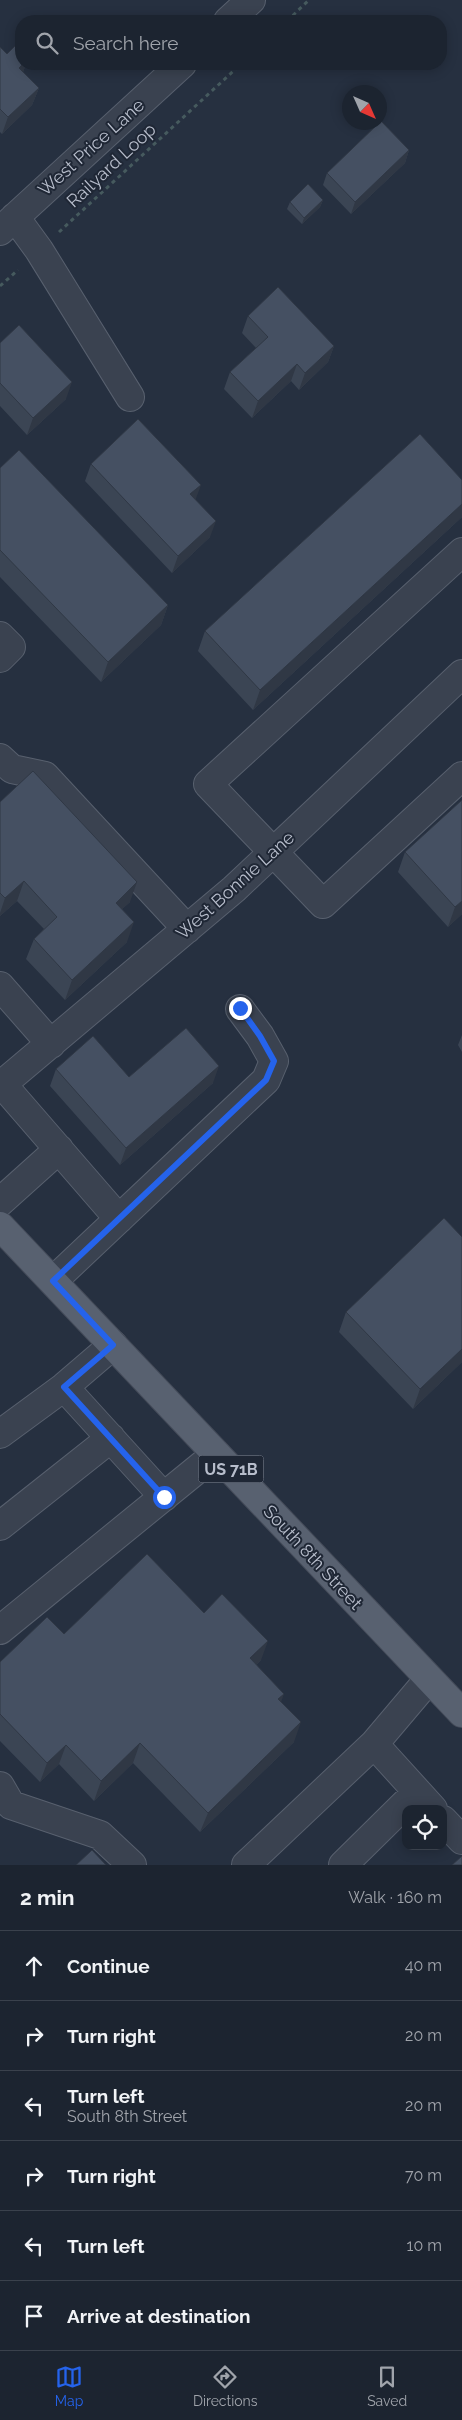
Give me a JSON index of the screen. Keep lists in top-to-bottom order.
{
  "streets": {
    "main road": ["US 71B", "South 8th Street"],
    "street": ["West Price Lane", "West Bonnie Lane"],
    "path": ["Railyard Loop"]
  },
  "north": "bottom right",
  "page": {
    "search": "Search here",
    "heading": ["2 min", "Walk · 160 m"],
    "list": [
      ["Continue", "40 m"],
      ["Turn right", "20 m"],
      ["Turn left", "South 8th Street", "20 m"],
      ["Turn right", "70 m"],
      ["Turn left", "10 m"],
      "Arrive at destination"
    ],
    "nav": ["Map", "Directions", "Saved"]
  }
}
